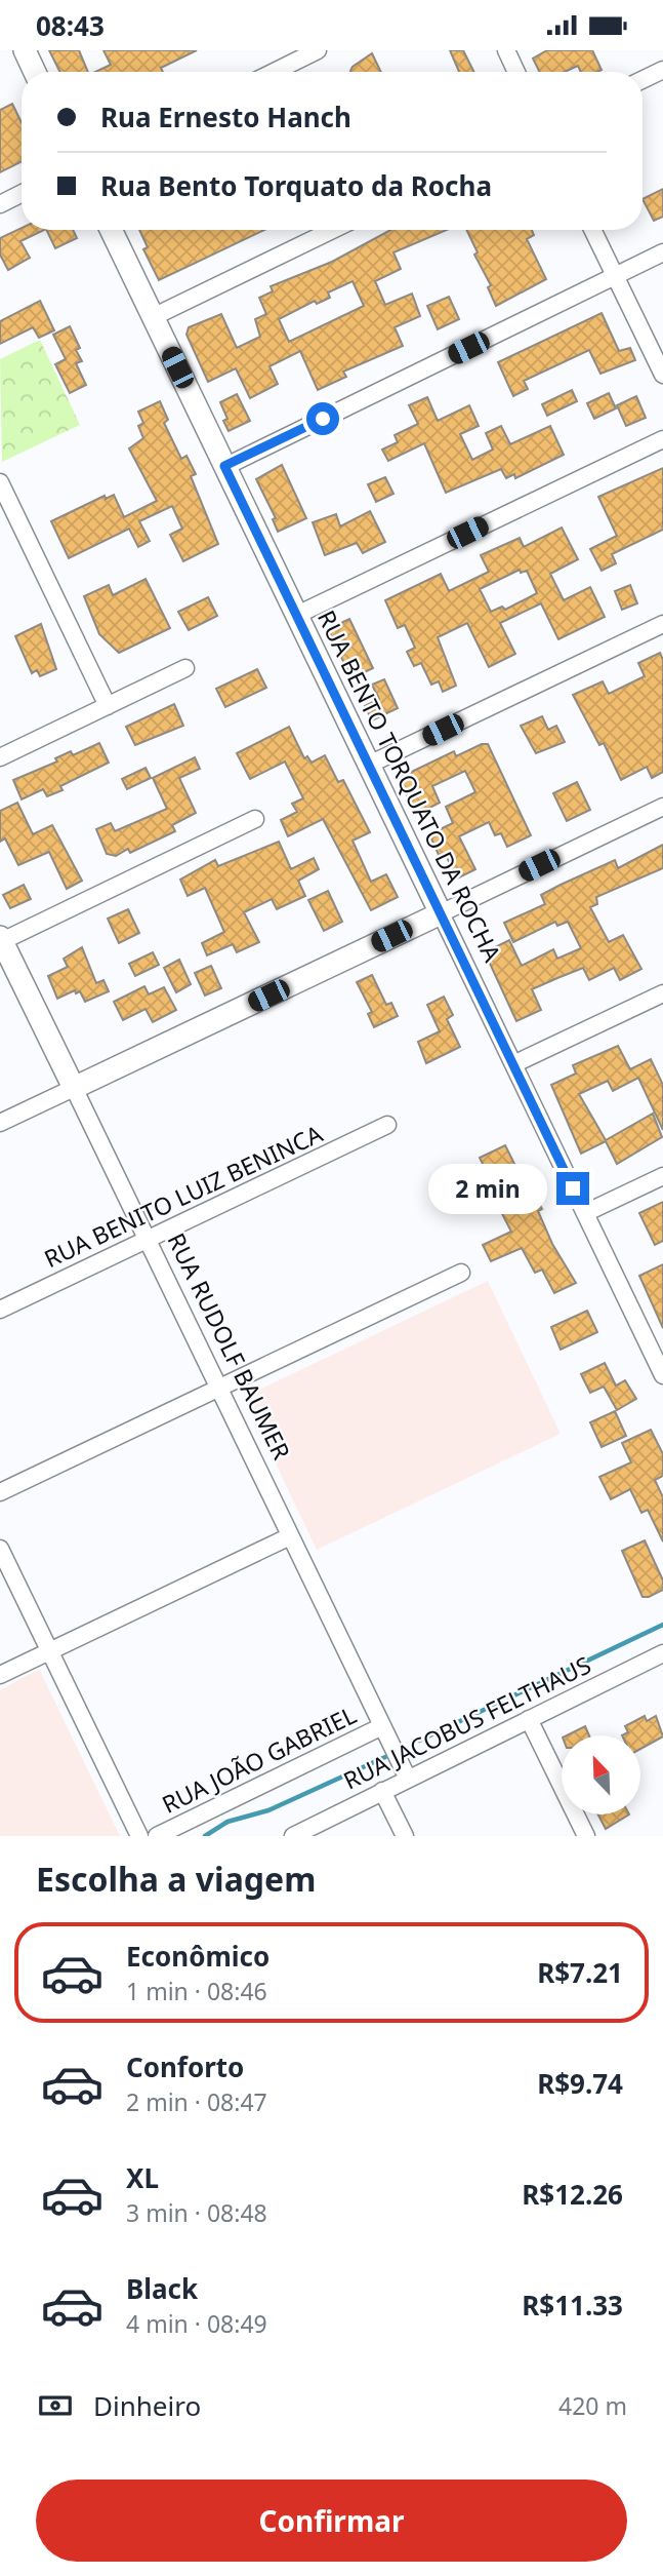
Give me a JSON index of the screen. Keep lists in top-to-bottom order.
{
  "streets": {
    "street": [
      "RUA BENTO TORQUATO DA ROCHA",
      "RUA BENITO LUIZ BENINCA",
      "RUA RUDOLF BAUMER",
      "RUA JACOBUS FELTHAUS",
      "RUA JOÃO GABRIEL"
    ]
  },
  "crossings": [
    ["RUA BENITO LUIZ BENINCA", "RUA RUDOLF BAUMER"],
    ["RUA RUDOLF BAUMER", "RUA JACOBUS FELTHAUS"],
    ["RUA RUDOLF BAUMER", "RUA JOÃO GABRIEL"]
  ],
  "north": "top left",
  "page": {
    "status": "08:43",
    "banner": ["Rua Ernesto Hanch", "Rua Bento Torquato da Rocha"],
    "bubble": "2 min",
    "heading": "Escolha a viagem",
    "list": [
      {
        "name": "Econômico",
        "note": "1 min · 08:46",
        "value": "R$7.21"
      },
      {
        "name": "Conforto",
        "note": "2 min · 08:47",
        "value": "R$9.74"
      },
      {
        "name": "XL",
        "note": "3 min · 08:48",
        "value": "R$12.26"
      },
      {
        "name": "Black",
        "note": "4 min · 08:49",
        "value": "R$11.33"
      }
    ],
    "pay": ["Dinheiro", "420 m"],
    "buttons": "Confirmar"
  }
}
